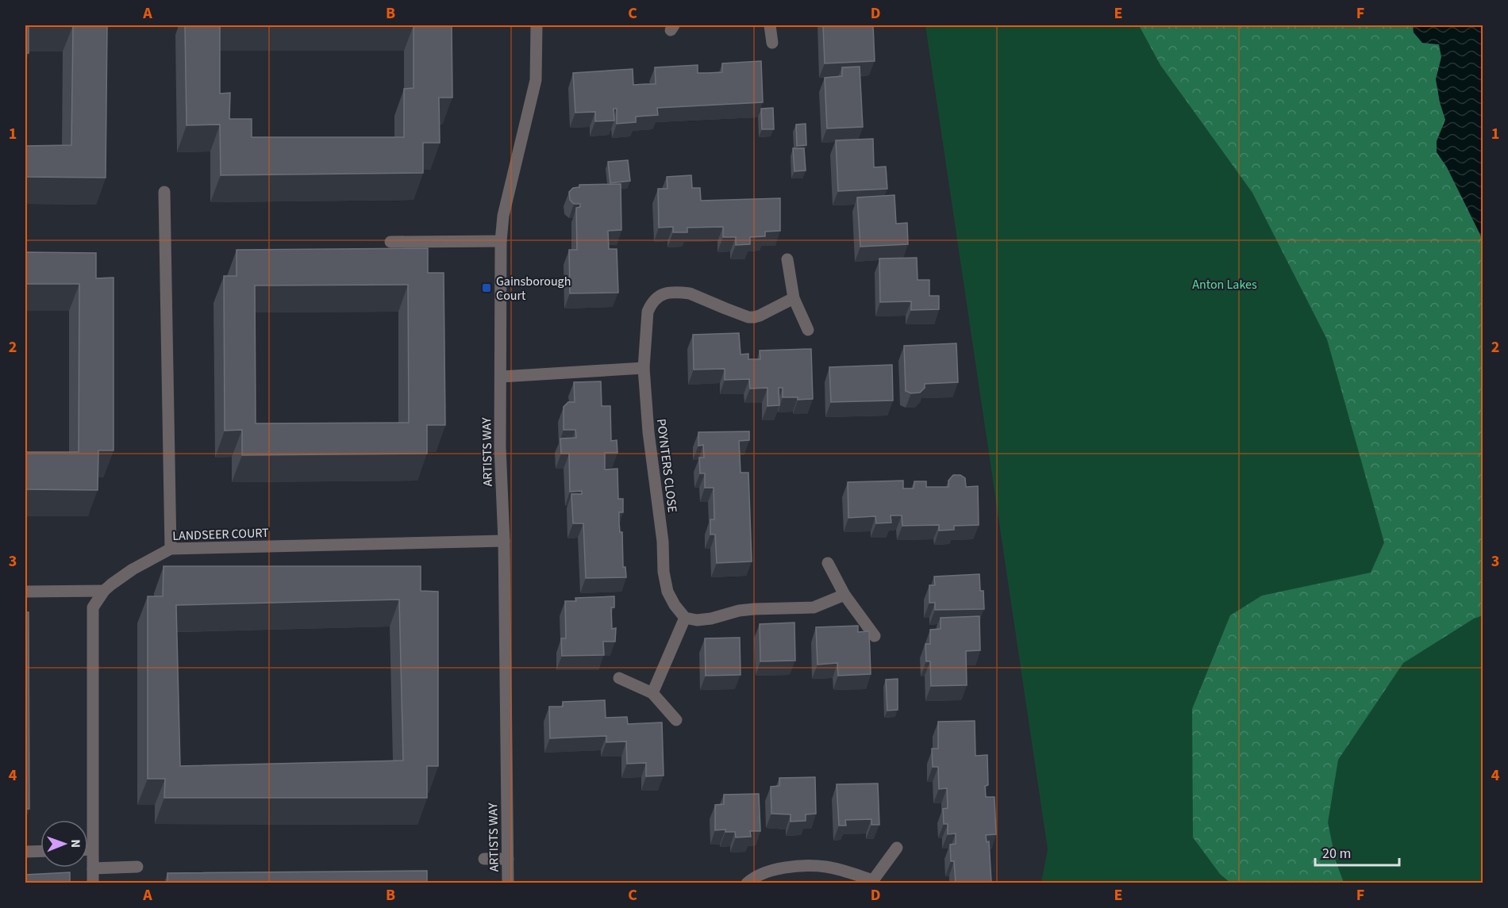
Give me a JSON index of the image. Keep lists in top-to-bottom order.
{
  "streets": {
    "street": ["ARTISTS WAY", "POYNTERS CLOSE", "LANDSEER COURT"]
  },
  "crossings": [
    ["ARTISTS WAY", "LANDSEER COURT"]
  ],
  "parks": ["Anton Lakes"],
  "places": {
    "transit": ["Gainsborough Court"]
  },
  "scale_bar": "20 m",
  "north": "right",
  "grid": {
    "columns": [
      "A",
      "B",
      "C",
      "D",
      "E",
      "F"
    ],
    "rows": [
      "1",
      "2",
      "3",
      "4"
    ]
  }
}
